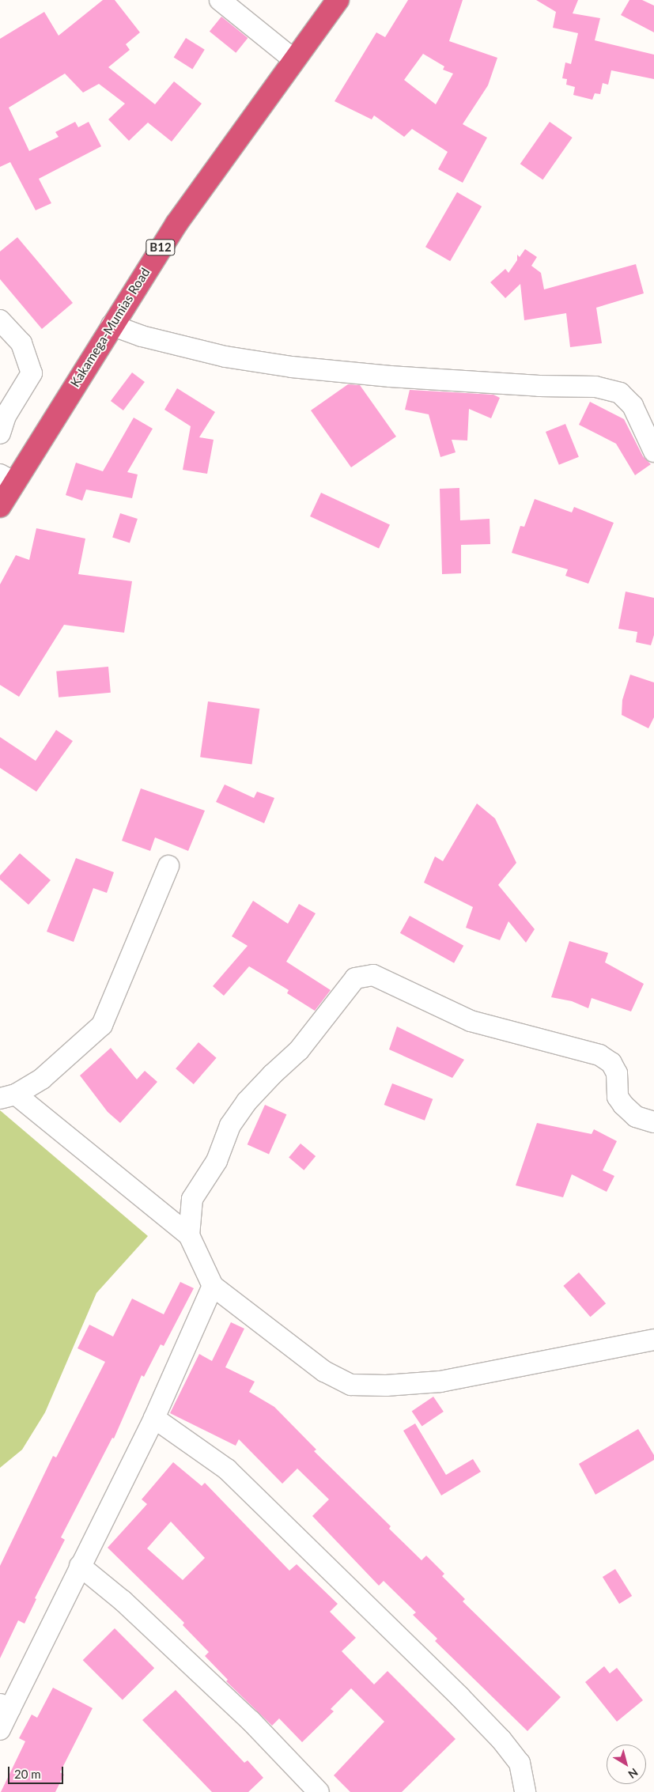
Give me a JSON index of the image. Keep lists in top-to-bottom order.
{
  "streets": {
    "highway": ["B12", "Kakamega-Mumias Road"]
  },
  "scale_bar": "20 m",
  "north": "bottom right"
}
